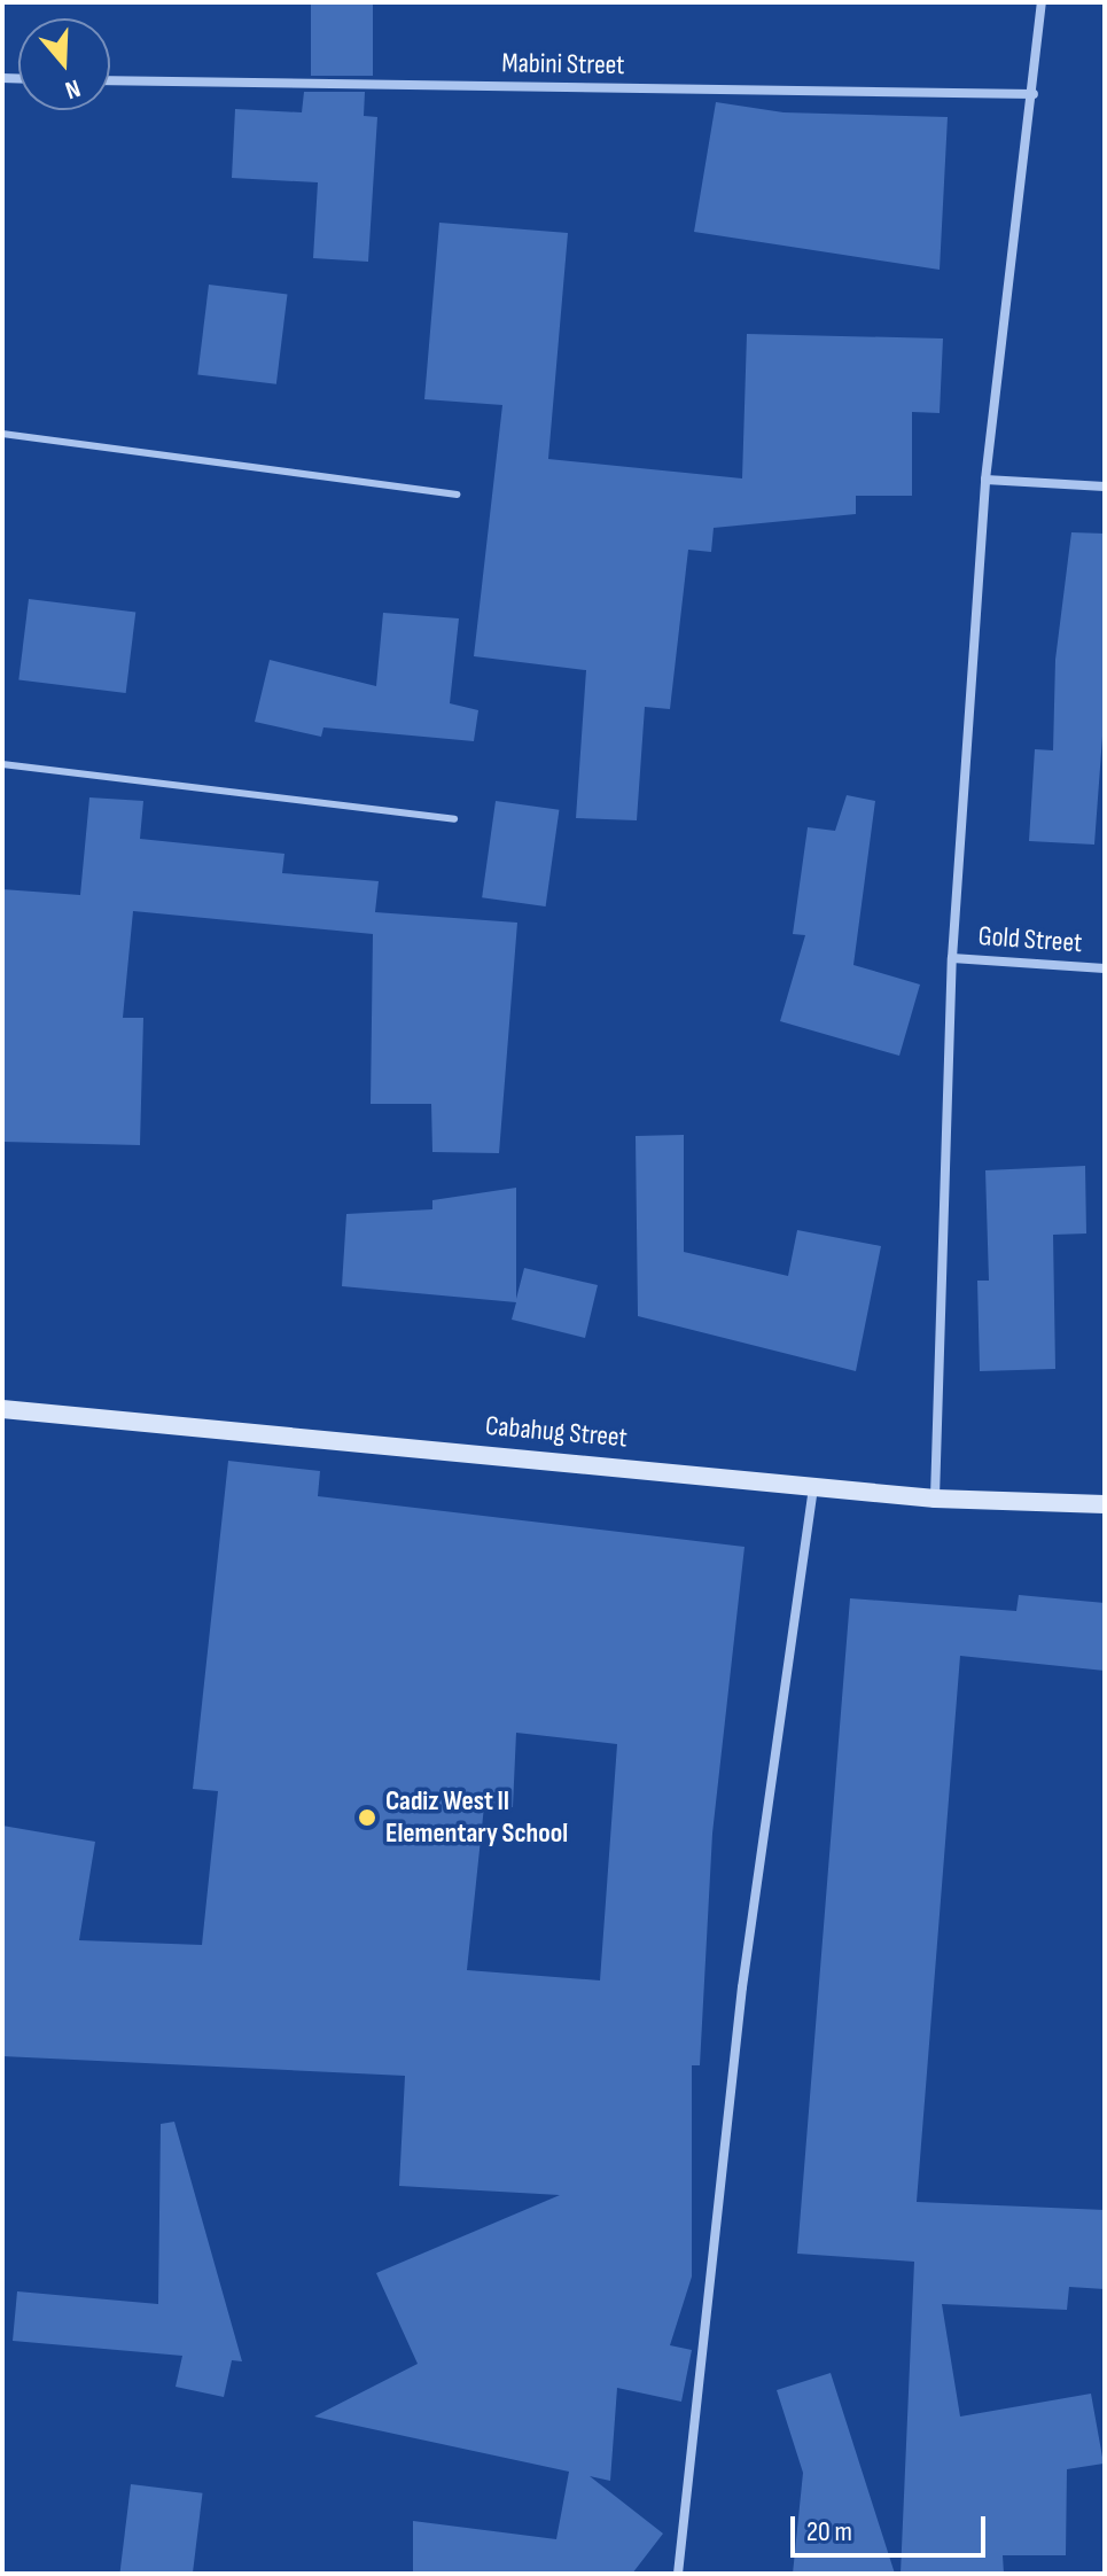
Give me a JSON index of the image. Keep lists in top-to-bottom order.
{
  "streets": {
    "street": ["Mabini Street", "Gold Street", "Cabahug Street"]
  },
  "places": ["Cadiz West II Elementary School"],
  "scale_bar": "20 m",
  "north": "bottom"
}
